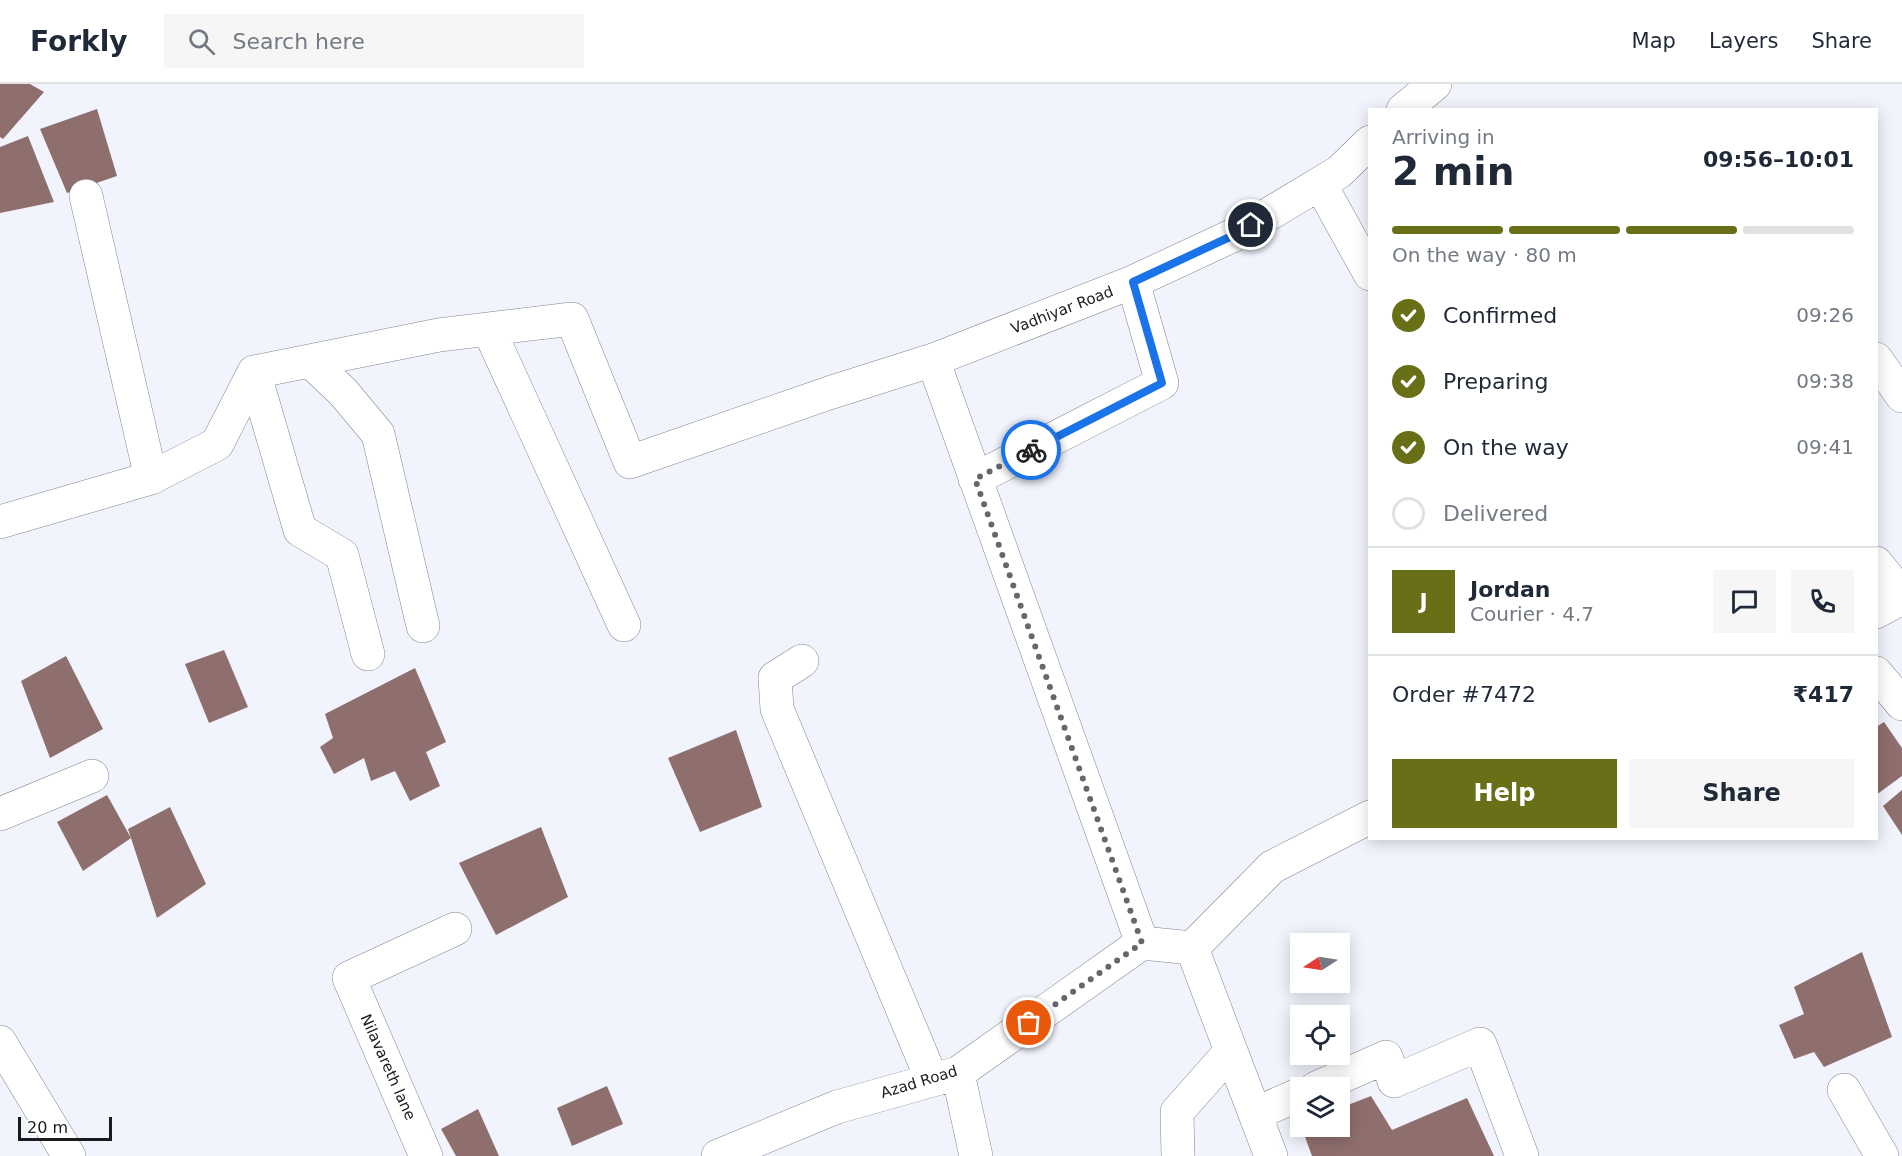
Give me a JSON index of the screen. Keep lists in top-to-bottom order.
{
  "streets": {
    "street": ["Vadhiyar Road", "Nilavareth lane", "Azad Road"]
  },
  "scale_bar": "20 m",
  "north": "left",
  "page": {
    "header": "Forkly",
    "search": "Search here",
    "nav": ["Map", "Layers", "Share"],
    "heading": ["2 min", "Arriving in", "09:56–10:01"],
    "panel": [
      "Jordan",
      "Courier · 4.7",
      "Order #7472",
      "₹417"
    ],
    "bar": "On the way · 80 m",
    "list": [
      ["Confirmed", "09:26"],
      ["Preparing", "09:38"],
      ["On the way", "09:41"],
      "Delivered"
    ],
    "round": "J",
    "buttons": ["Help", "Share"],
    "scale": "20 m"
  }
}
